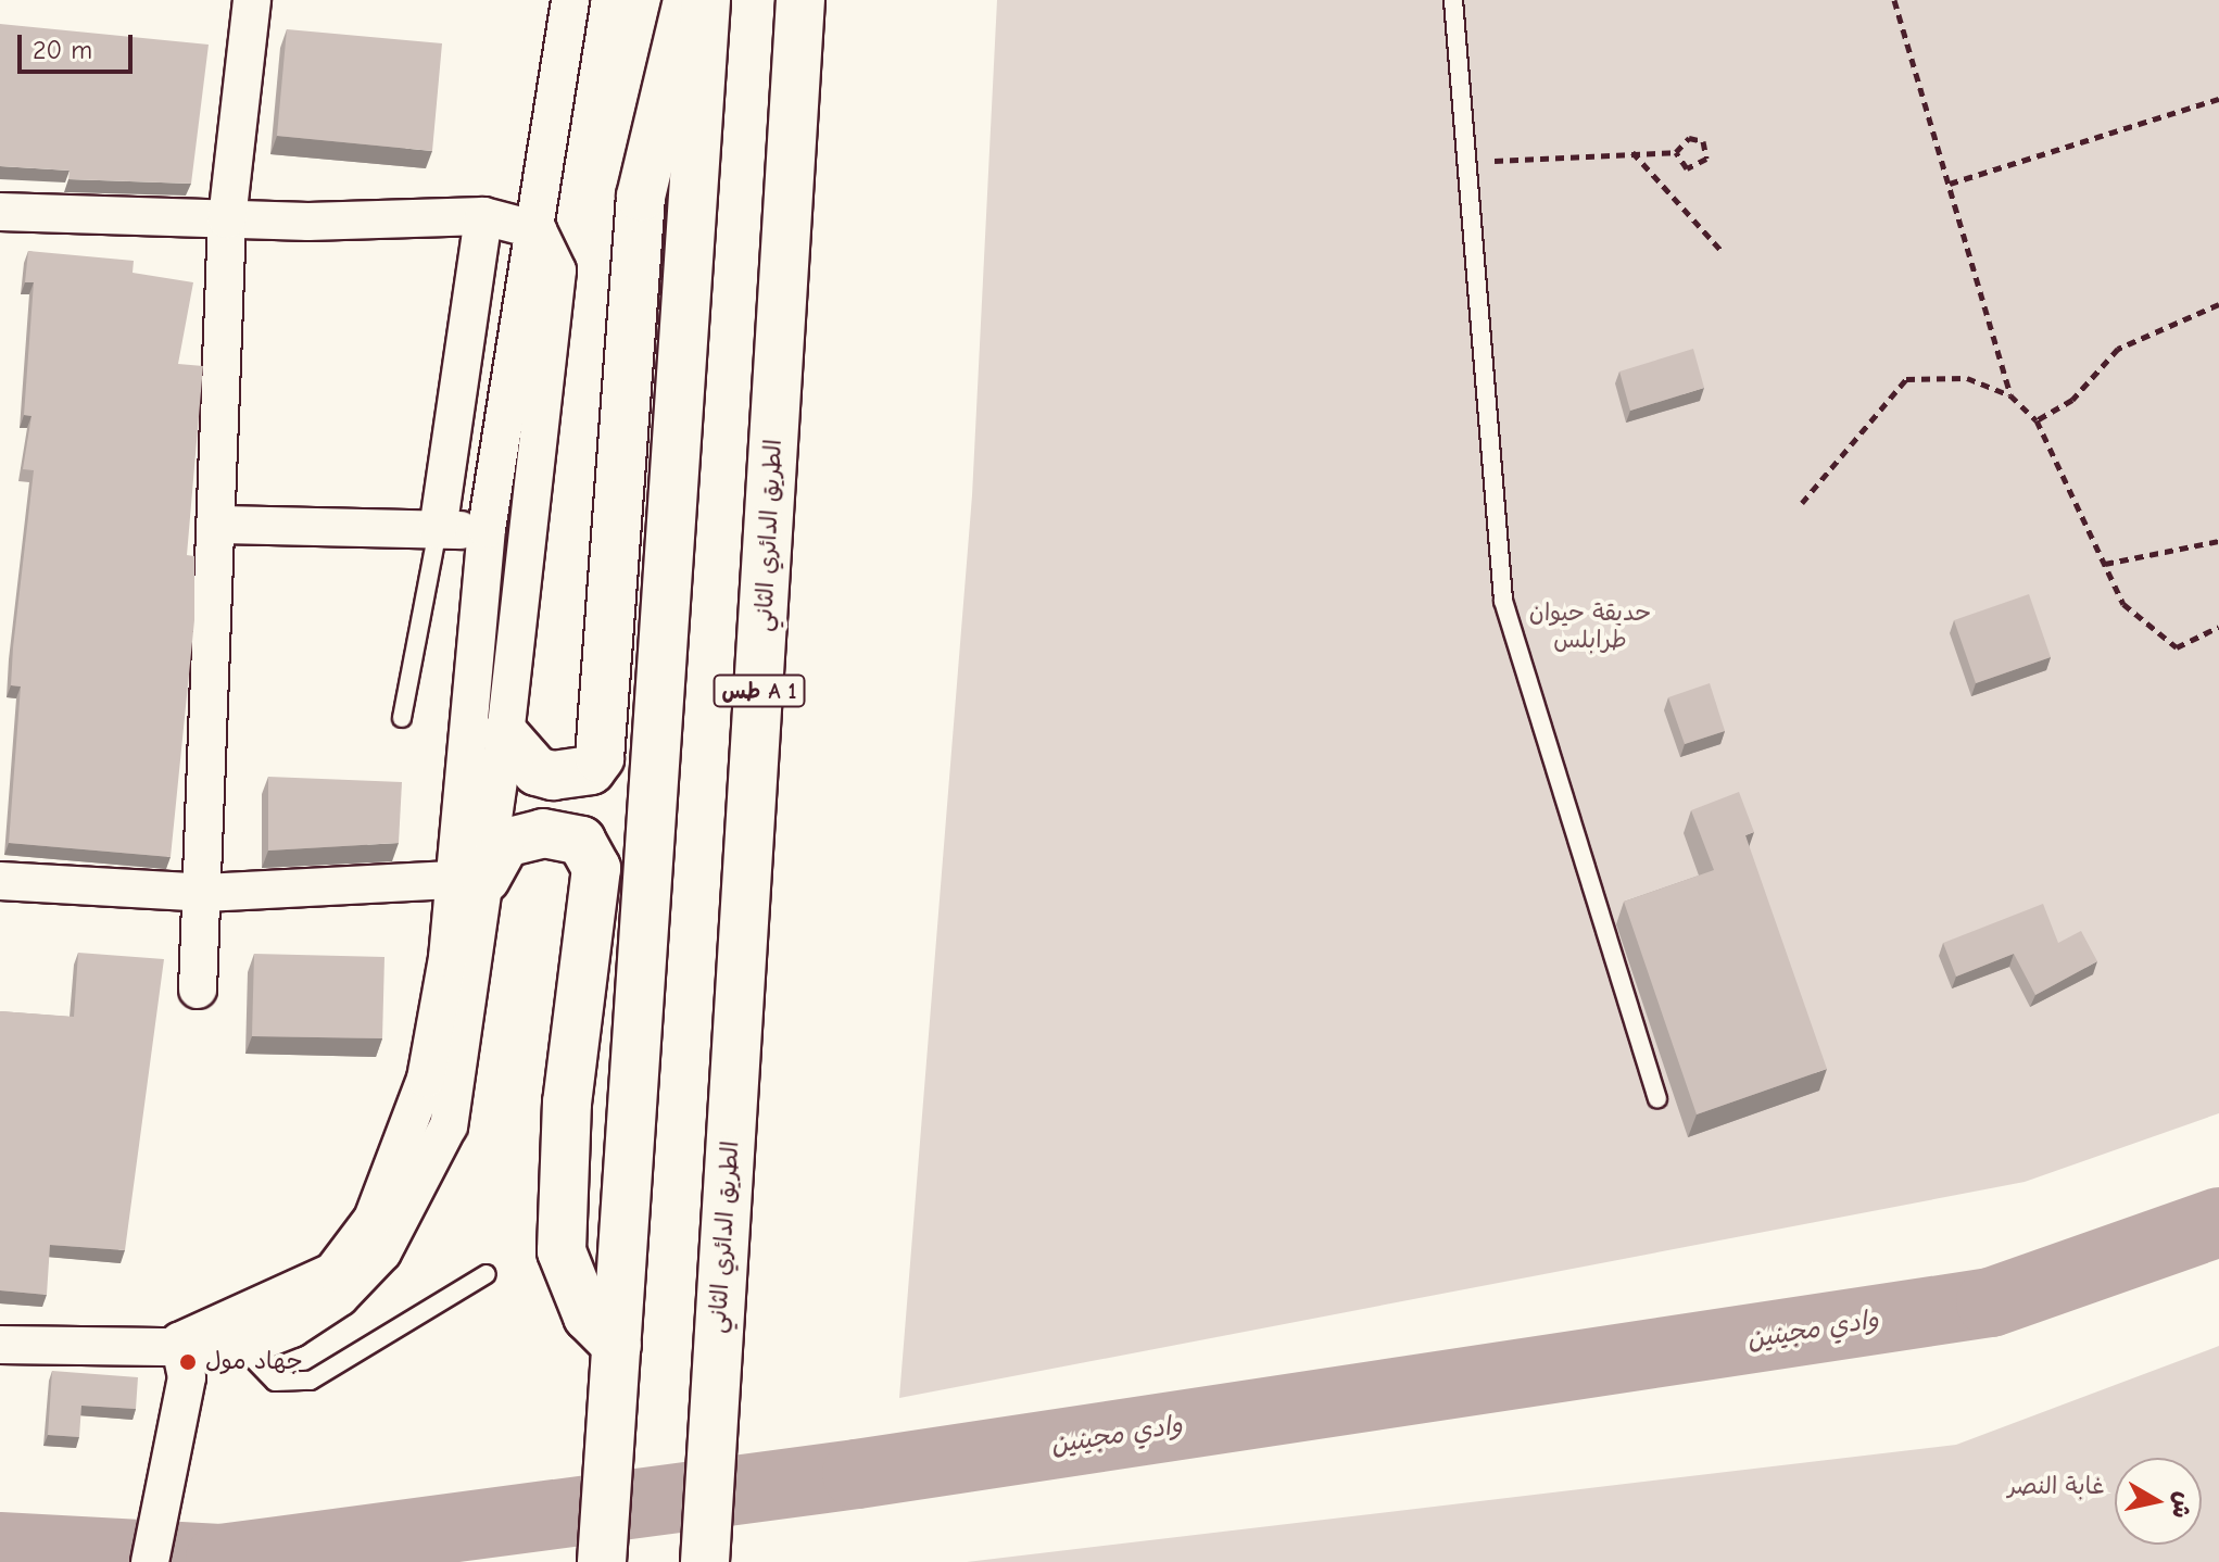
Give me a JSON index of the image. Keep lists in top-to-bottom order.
{
  "streets": {
    "highway": ["الطريق الدائري الثاني", "طس A 1"]
  },
  "water": ["وادي مجينين"],
  "parks": ["حديقة حيوان طرابلس", "غابة النصر"],
  "places": ["جهاد مول"],
  "scale_bar": "20 m",
  "north": "right"
}
